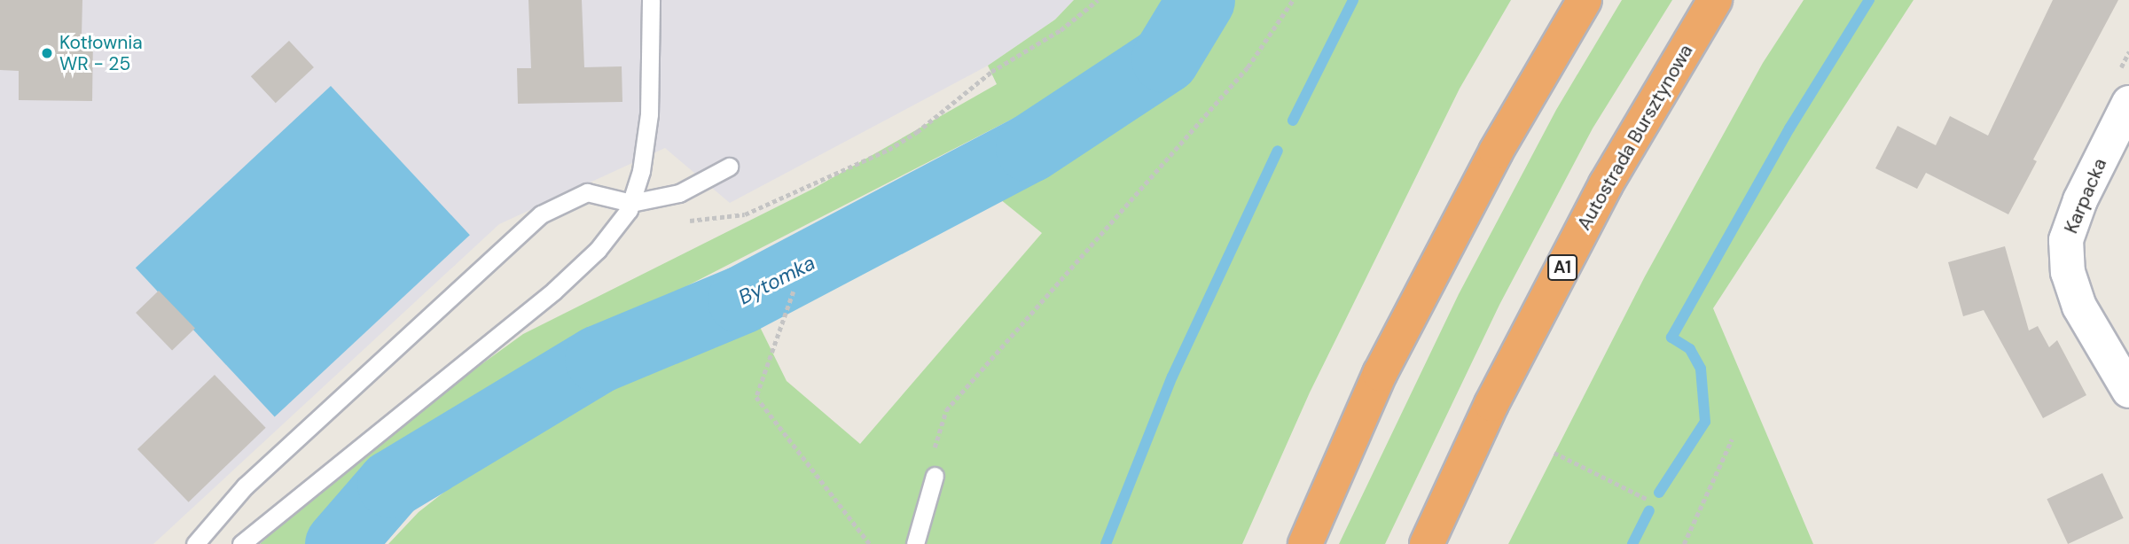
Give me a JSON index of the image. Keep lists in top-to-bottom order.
{
  "streets": {
    "highway": ["Autostrada Bursztynowa", "A1"],
    "street": ["Karpacka"]
  },
  "water": ["Bytomka"],
  "places": ["Kotłownia WR - 25"]
}
